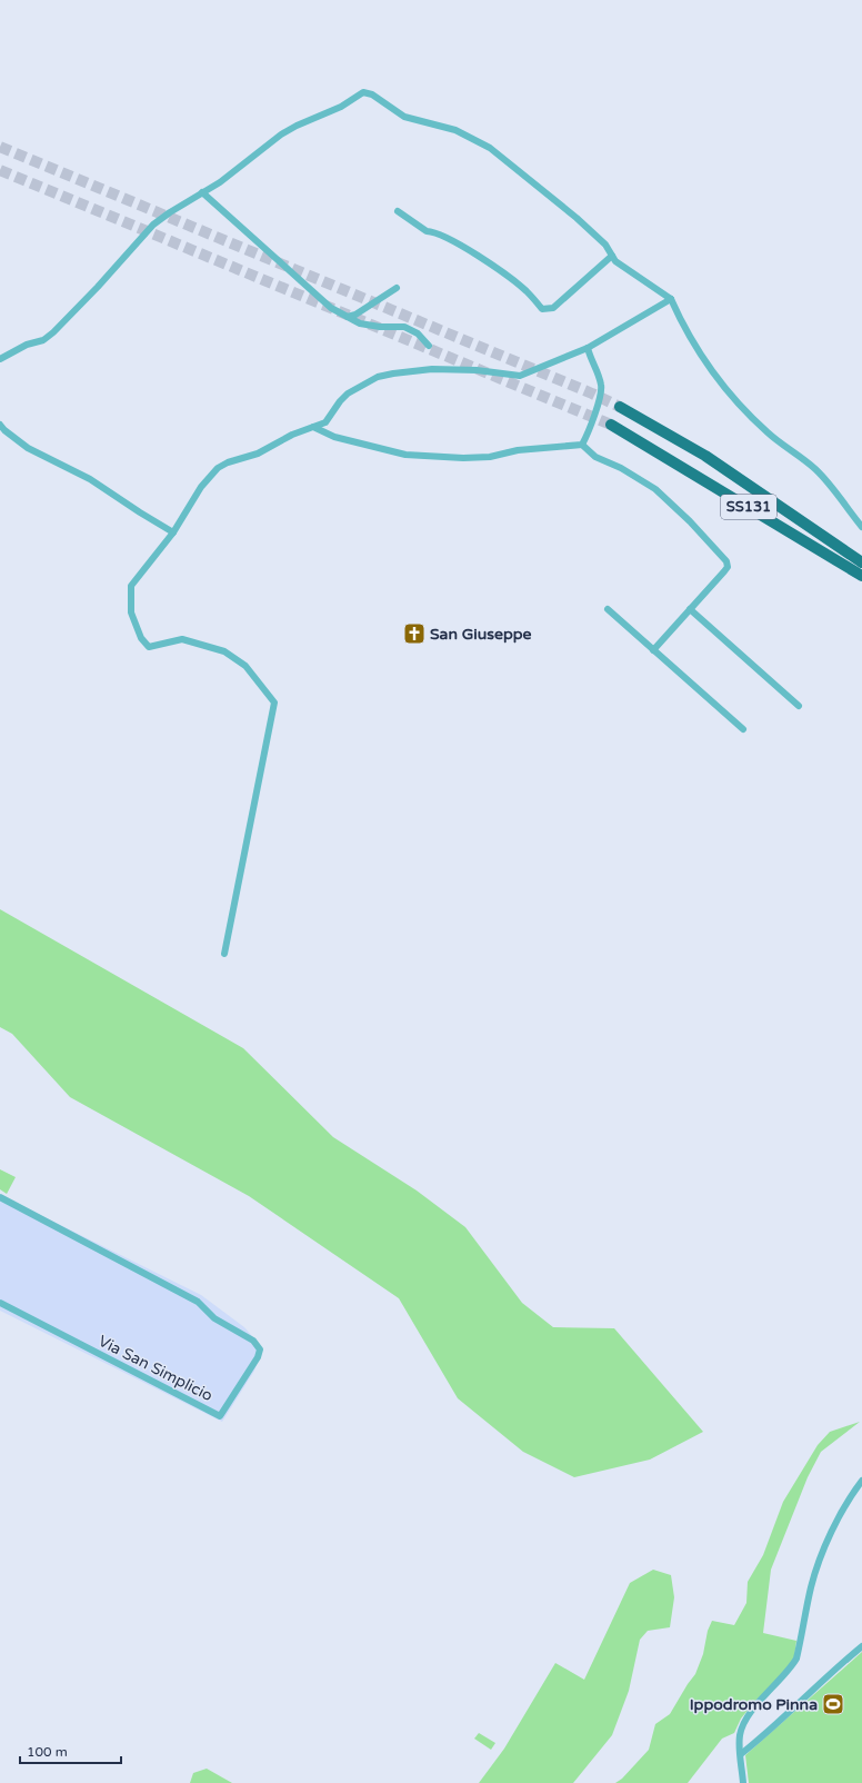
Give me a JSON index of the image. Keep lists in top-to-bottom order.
{
  "streets": {
    "highway": ["SS131"],
    "street": ["Via San Simplicio"]
  },
  "places": {
    "church": ["San Giuseppe"],
    "sports": ["Ippodromo Pinna"]
  },
  "scale_bar": "100 m"
}
